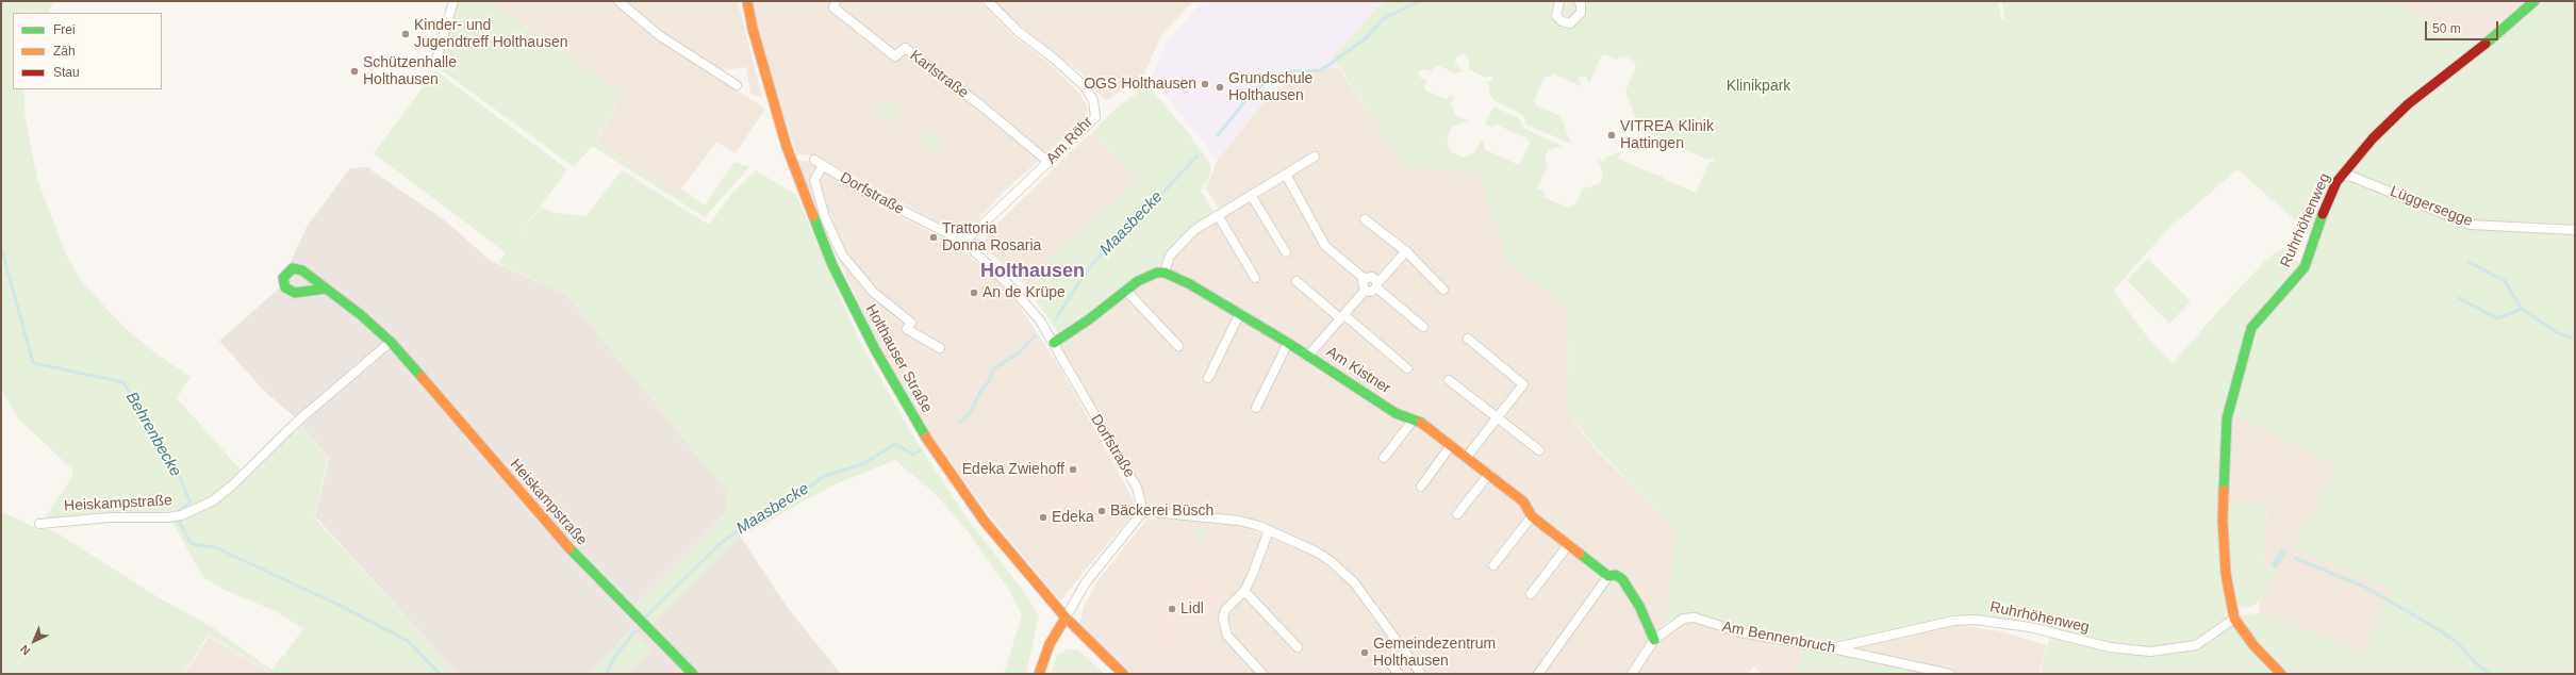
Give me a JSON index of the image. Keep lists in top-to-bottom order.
{
  "streets": {
    "street": [
      "Karlstraße",
      "Am Röhr",
      "Dorfstraße",
      "Lüggersegge",
      "Ruhrhöhenweg",
      "Holthauser Straße",
      "Am Kistner",
      "Heiskampstraße",
      "Am Bennenbruch"
    ]
  },
  "crossings": [
    ["Karlstraße", "Am Röhr"],
    ["Am Röhr", "Dorfstraße"],
    ["Lüggersegge", "Ruhrhöhenweg"],
    ["Ruhrhöhenweg", "Am Bennenbruch"],
    ["Am Kistner", "Am Bennenbruch"]
  ],
  "districts": ["Holthausen"],
  "water": ["Maasbecke", "Behrenbecke"],
  "parks": ["Klinikpark"],
  "places": [
    "Kinder- und Jugendtreff Holthausen",
    "Schützenhalle Holthausen",
    "OGS Holthausen",
    "Grundschule Holthausen",
    "VITREA Klinik Hattingen",
    "Trattoria Donna Rosaria",
    "An de Krüpe",
    "Edeka Zwiehoff",
    "Bäckerei Büsch",
    "Edeka",
    "Lidl",
    "Gemeindezentrum Holthausen"
  ],
  "legend": ["Frei", "Zäh", "Stau"],
  "scale_bar": "50 m",
  "north": "bottom left"
}
